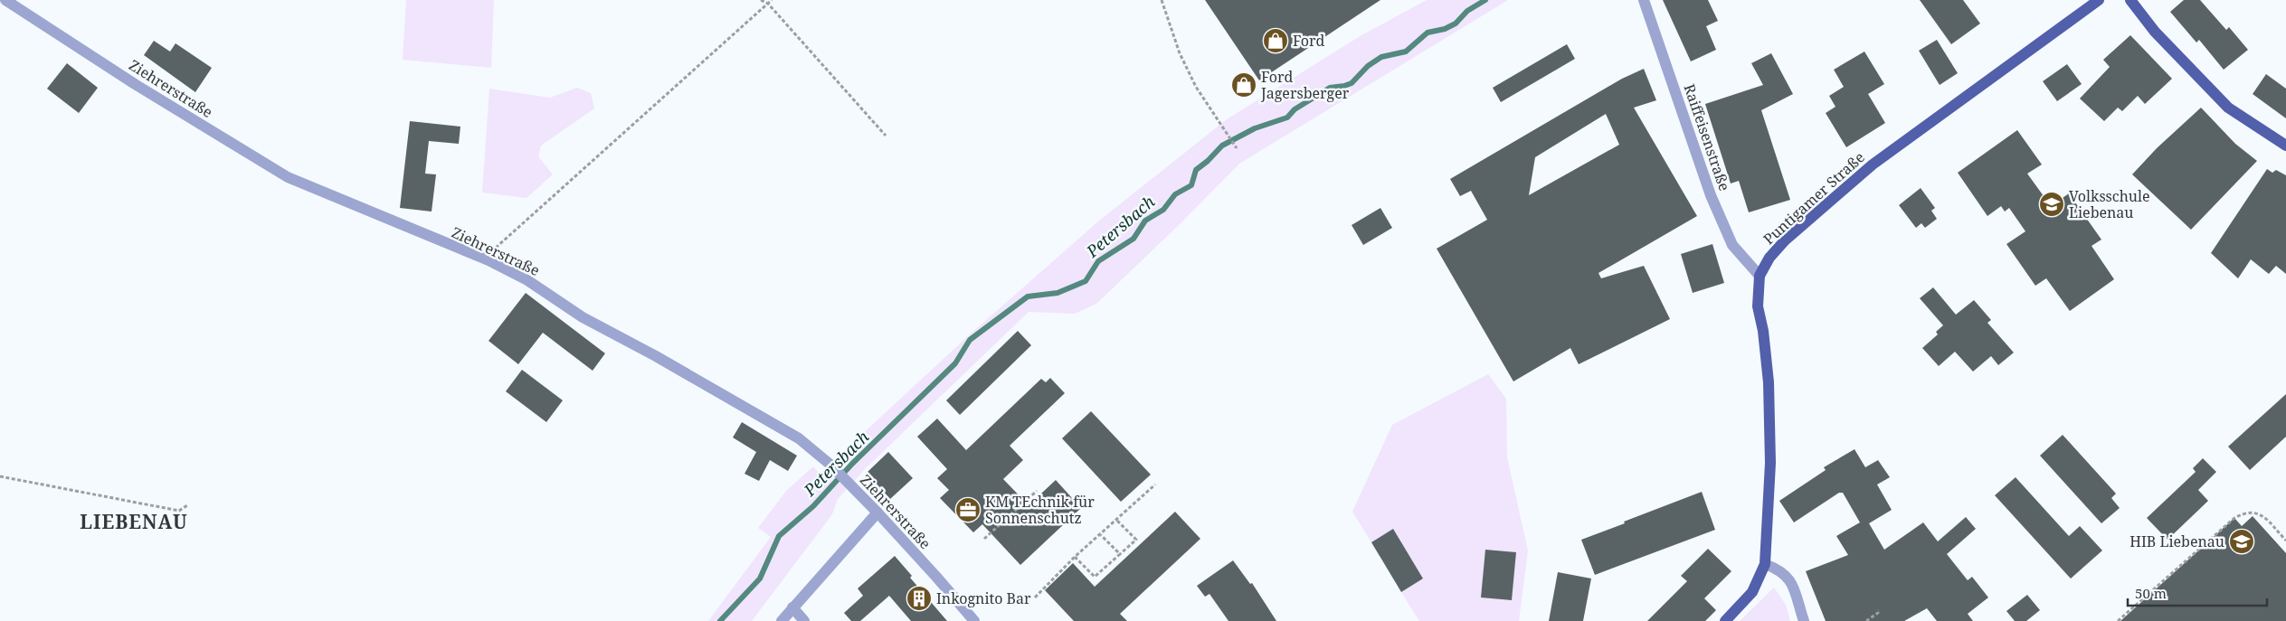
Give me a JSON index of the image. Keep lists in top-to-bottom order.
{
  "streets": {
    "main road": ["Puntigamer Straße"],
    "street": ["Ziehrerstraße", "Raiffeisenstraße"]
  },
  "crossings": [
    ["Raiffeisenstraße", "Puntigamer Straße"]
  ],
  "districts": ["LIEBENAU"],
  "water": ["Petersbach"],
  "places": {
    "shop": ["Ford", "Ford Jagersberger"],
    "school or university": ["Volksschule Liebenau", "HIB Liebenau"],
    "office": ["KM TEchnik für Sonnenschutz"],
    "building": ["Inkognito Bar"]
  },
  "scale_bar": "50 m"
}
